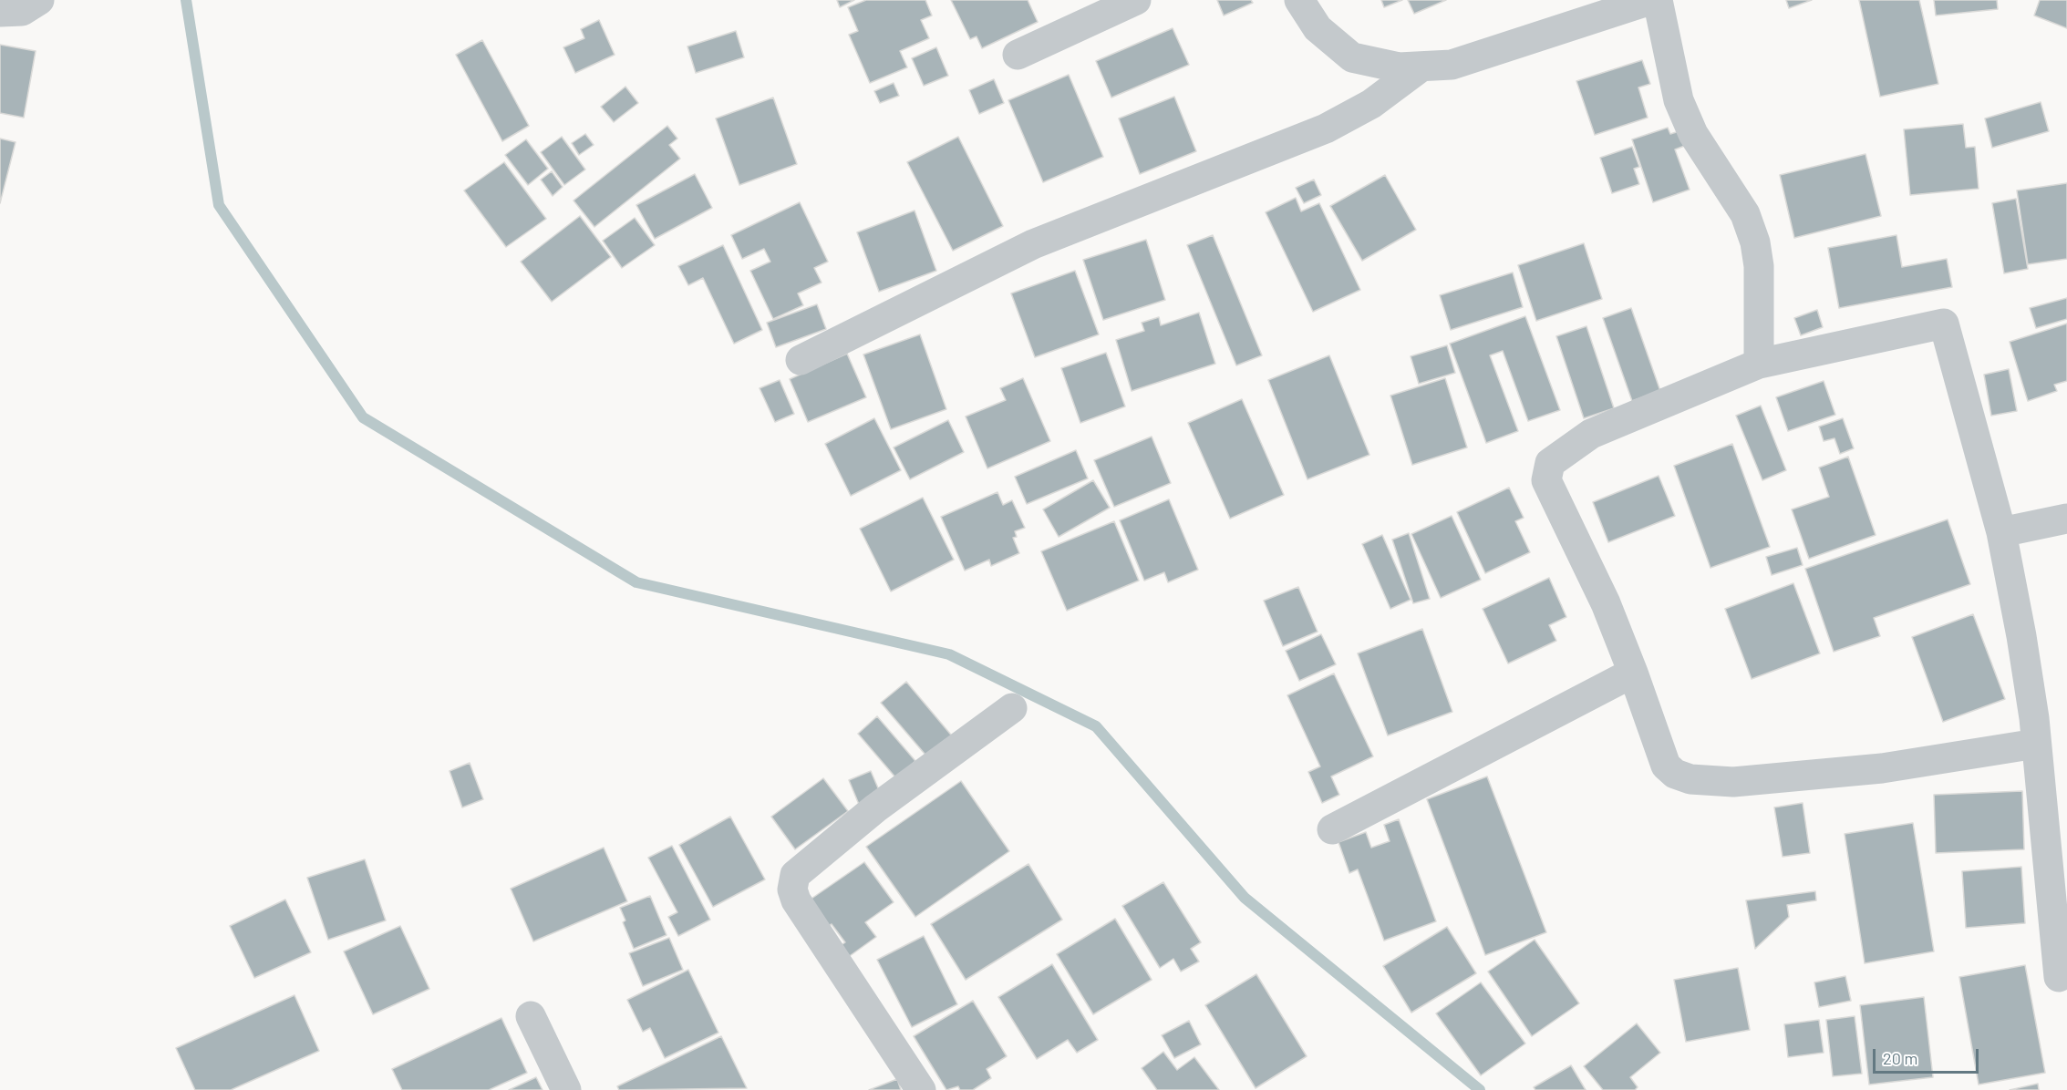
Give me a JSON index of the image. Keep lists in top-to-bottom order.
{
  "scale_bar": "20 m"
}
